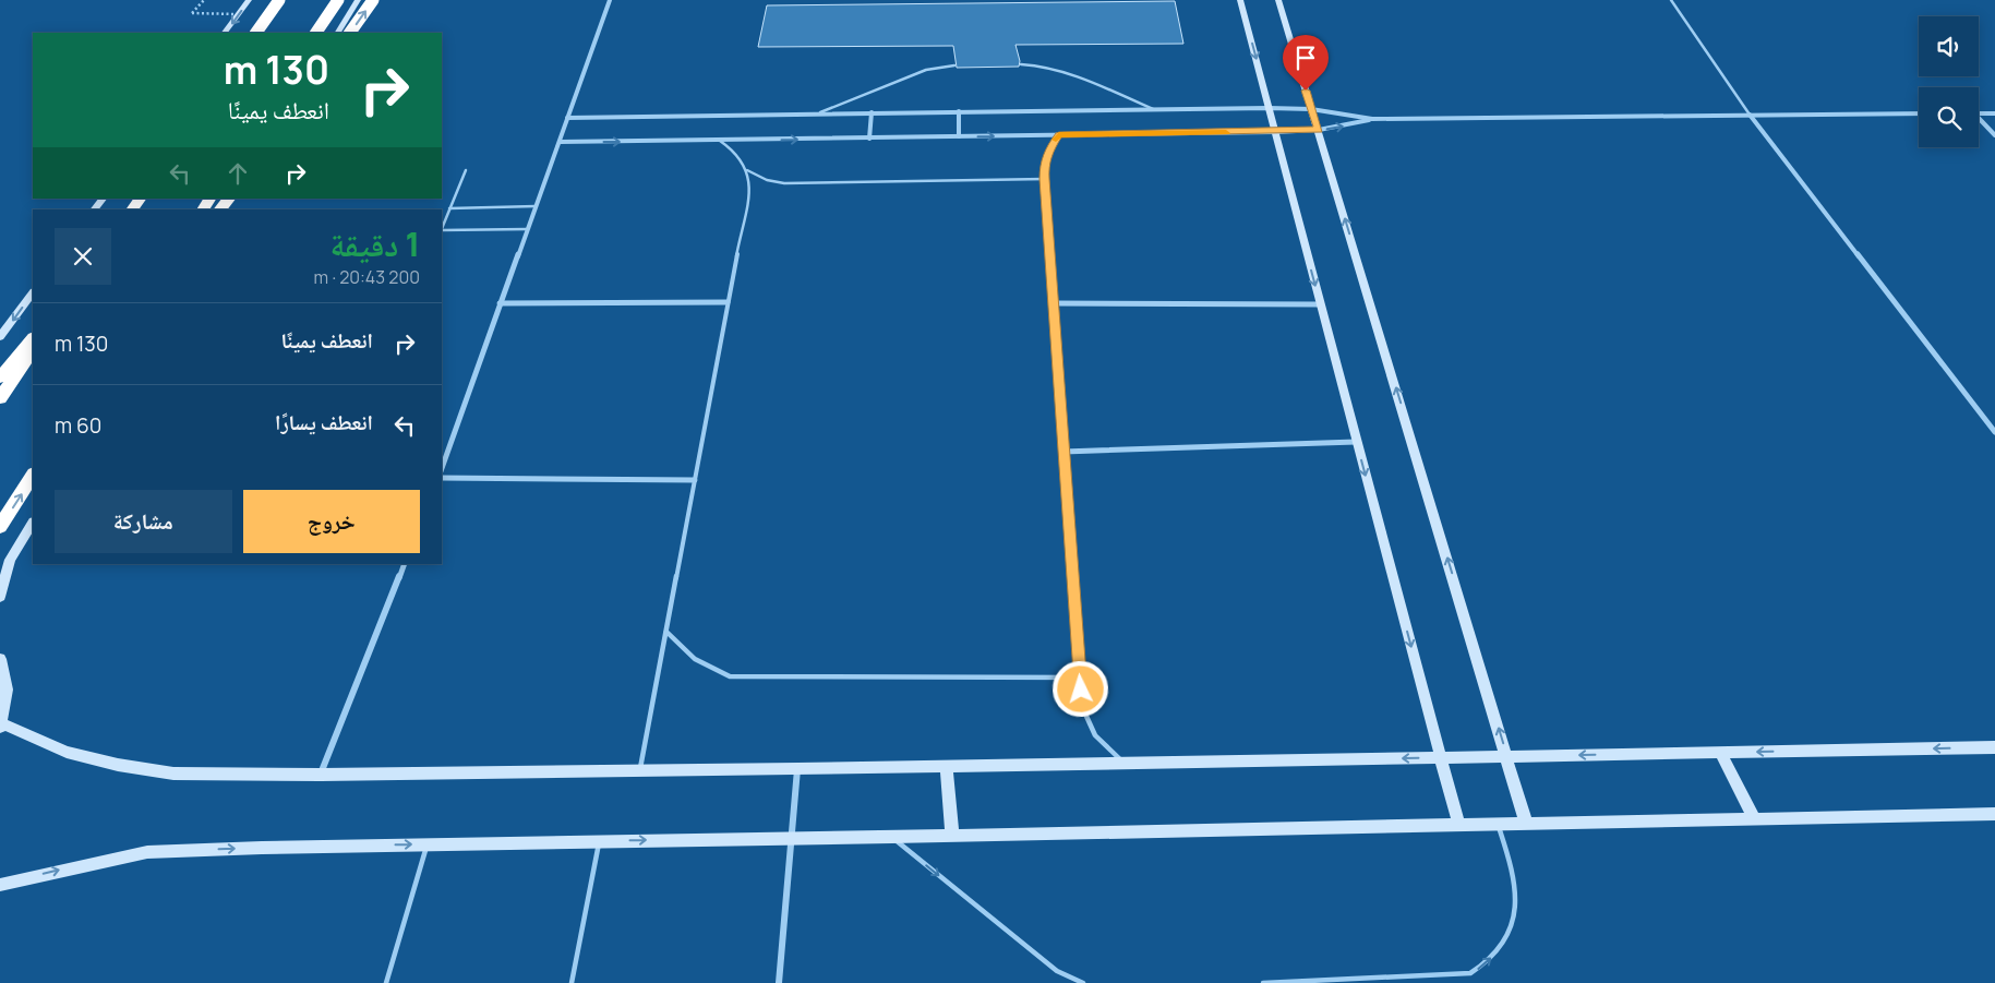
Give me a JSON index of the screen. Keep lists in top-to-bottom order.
{
  "page": {
    "turn": ["130 m", "انعطف يمينًا"],
    "heading": ["1 دقيقة", "200 m · 20:43"],
    "list": [
      {
        "name": "انعطف يمينًا",
        "value": "130 m"
      },
      {
        "name": "انعطف يسارًا",
        "value": "60 m"
      }
    ],
    "buttons": ["خروج", "مشاركة"]
  }
}
